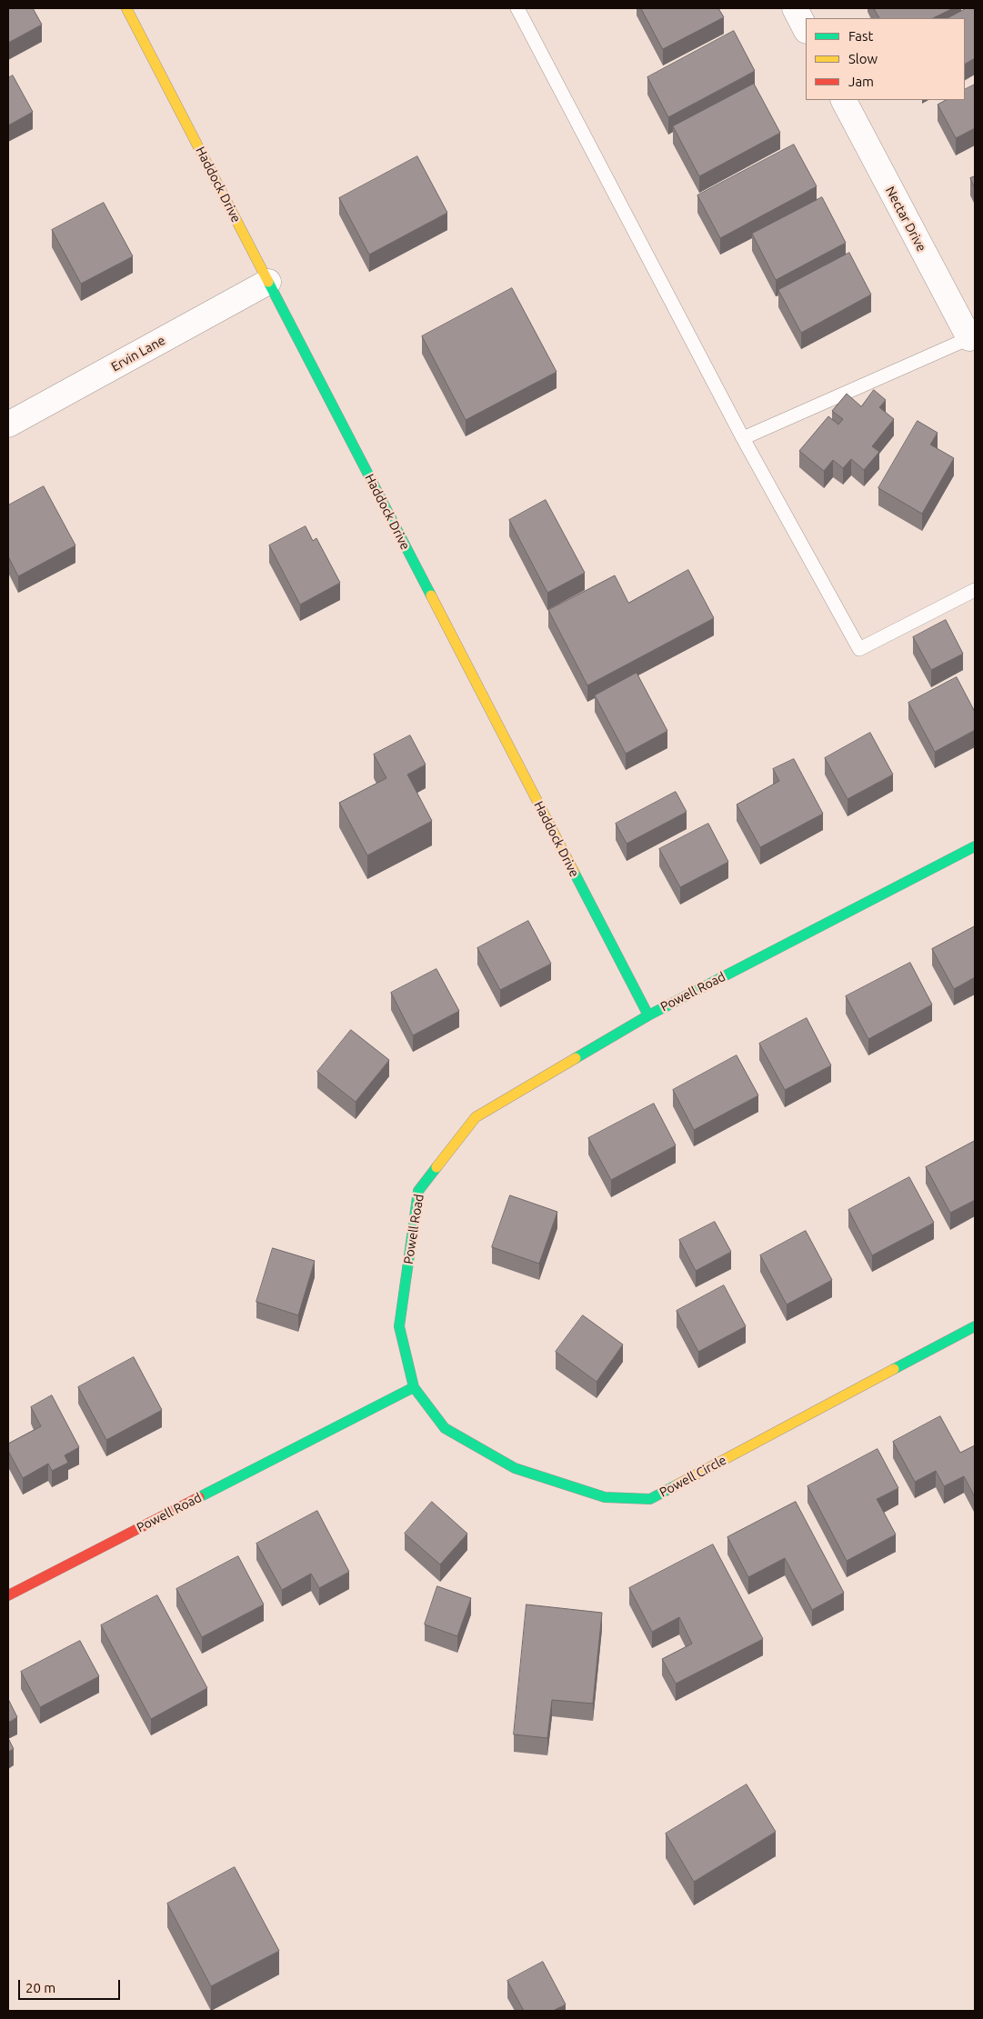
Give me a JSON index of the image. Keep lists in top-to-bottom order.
{
  "streets": {
    "street": [
      "Haddock Drive",
      "Nectar Drive",
      "Ervin Lane",
      "Powell Road",
      "Powell Circle"
    ]
  },
  "crossings": [
    ["Haddock Drive", "Ervin Lane"],
    ["Haddock Drive", "Powell Road"],
    ["Powell Road", "Powell Circle"]
  ],
  "legend": ["Fast", "Slow", "Jam"],
  "scale_bar": "20 m"
}
